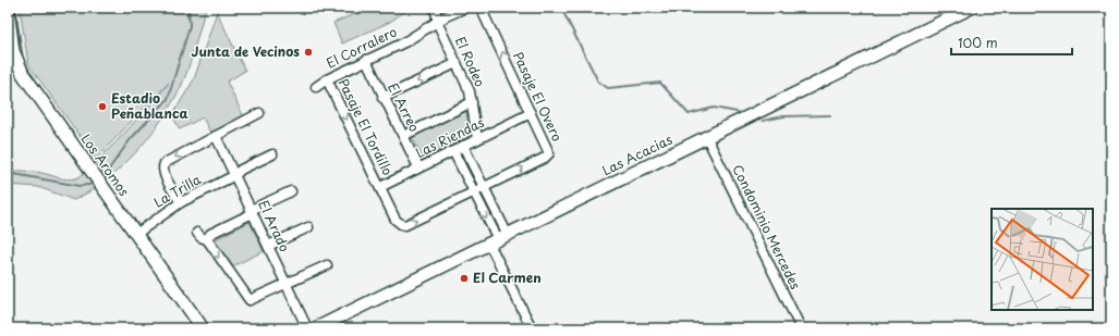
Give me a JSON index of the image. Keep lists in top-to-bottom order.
{
  "streets": {
    "street": [
      "El Corralero",
      "El Rodeo",
      "Pasaje El Overo",
      "El Arreo",
      "Pasaje El Tordillo",
      "Las Riendas",
      "Las Acacias",
      "Los Aromos",
      "La Trilla",
      "El Arado",
      "Condominio Mercedes"
    ]
  },
  "crossings": [
    ["El Corralero", "El Rodeo"],
    ["El Corralero", "El Arreo"],
    ["El Corralero", "Pasaje El Tordillo"],
    ["El Rodeo", "Las Riendas"],
    ["Pasaje El Overo", "Las Riendas"],
    ["El Arreo", "Las Riendas"],
    ["Pasaje El Tordillo", "Las Riendas"],
    ["Las Acacias", "Condominio Mercedes"],
    ["Los Aromos", "La Trilla"],
    ["La Trilla", "El Arado"]
  ],
  "places": ["Junta de Vecinos", "Estadio Peñablanca", "El Carmen"],
  "scale_bar": "100 m"
}
